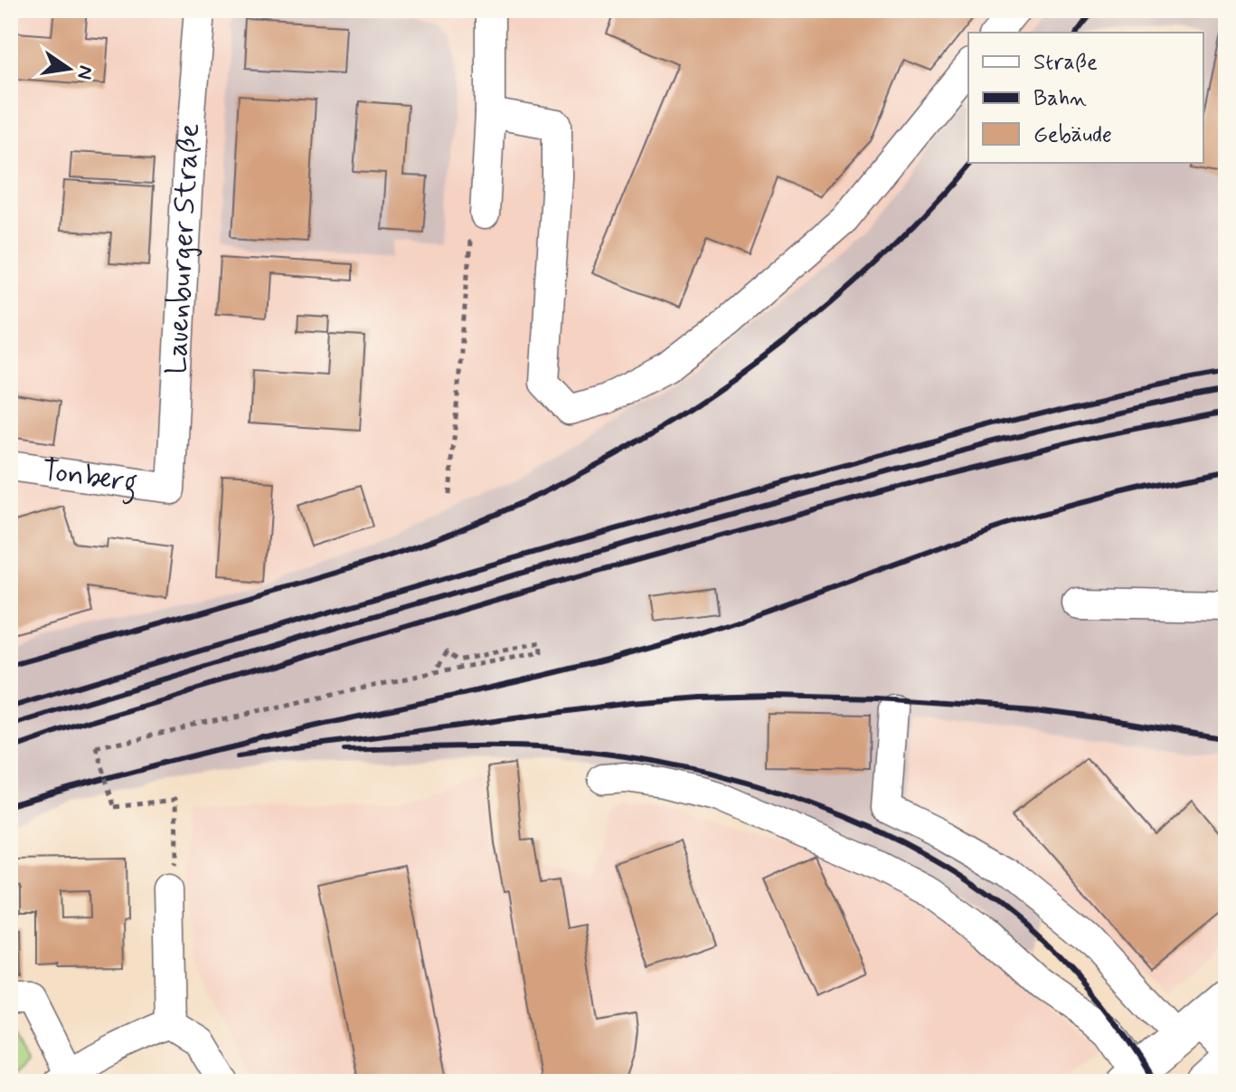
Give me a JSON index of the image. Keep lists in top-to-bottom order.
{
  "streets": {
    "street": ["Lauenburger Straße", "Tonberg"]
  },
  "crossings": [
    ["Lauenburger Straße", "Tonberg"]
  ],
  "legend": ["Straße", "Bahn", "Gebäude"],
  "north": "right"
}
